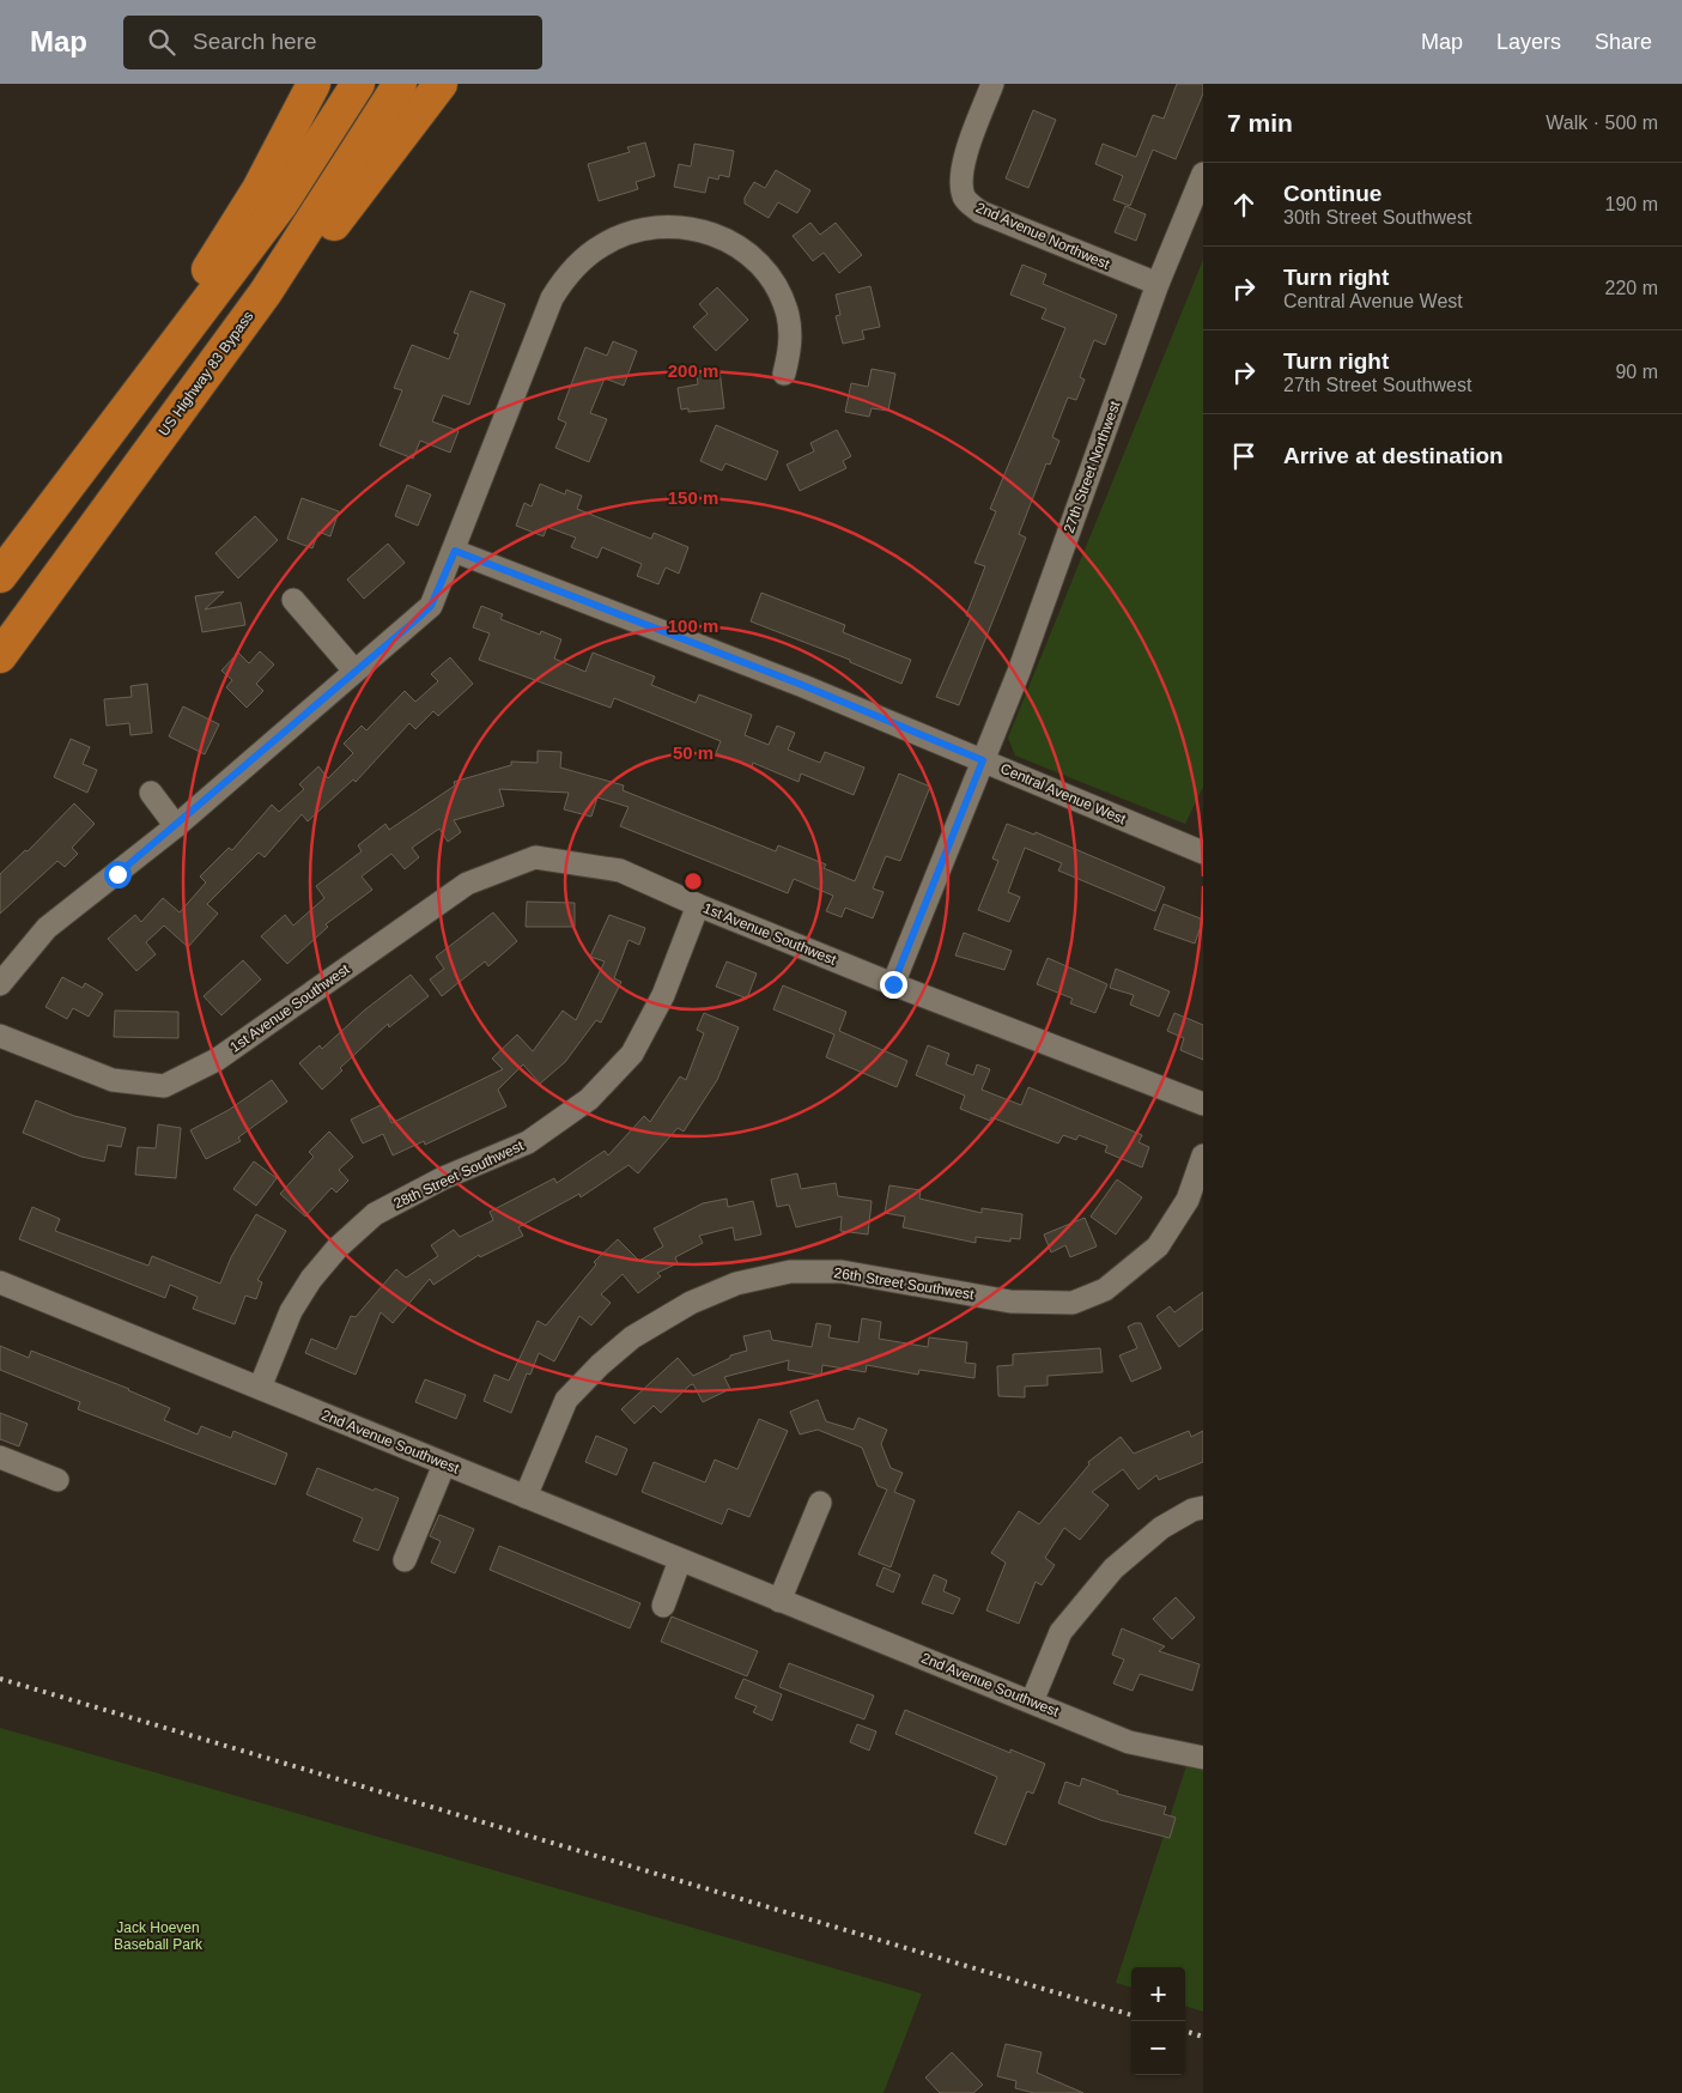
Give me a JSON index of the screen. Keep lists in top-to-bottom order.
{
  "streets": {
    "highway": ["US Highway 83 Bypass"],
    "street": [
      "2nd Avenue Northwest",
      "27th Street Northwest",
      "Central Avenue West",
      "1st Avenue Southwest",
      "28th Street Southwest",
      "26th Street Southwest",
      "2nd Avenue Southwest"
    ]
  },
  "crossings": [
    ["2nd Avenue Northwest", "27th Street Northwest"],
    ["27th Street Northwest", "Central Avenue West"],
    ["27th Street Northwest", "1st Avenue Southwest"],
    ["1st Avenue Southwest", "28th Street Southwest"],
    ["28th Street Southwest", "2nd Avenue Southwest"],
    ["26th Street Southwest", "2nd Avenue Southwest"]
  ],
  "parks": ["Jack Hoeven Baseball Park"],
  "page": {
    "header": "Map",
    "search": "Search here",
    "nav": ["Map", "Layers", "Share"],
    "heading": ["7 min", "Walk · 500 m"],
    "list": [
      ["Continue", "30th Street Southwest", "190 m"],
      ["Turn right", "Central Avenue West", "220 m"],
      ["Turn right", "27th Street Southwest", "90 m"],
      "Arrive at destination"
    ],
    "map_buttons": ["+", "−"]
  },
  "rings": [
    "200 m",
    "150 m",
    "100 m",
    "50 m"
  ]
}
